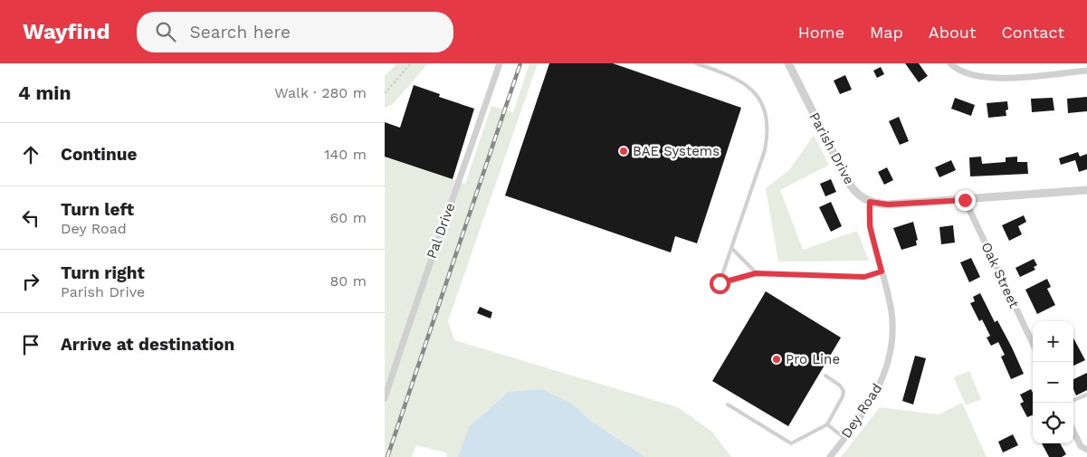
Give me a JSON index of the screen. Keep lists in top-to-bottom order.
{
  "streets": {
    "street": [
      "Parish Drive",
      "Pal Drive",
      "Oak Street",
      "Dey Road"
    ]
  },
  "crossings": [
    ["Parish Drive", "Dey Road"]
  ],
  "places": ["BAE Systems", "Pro Line"],
  "page": {
    "header": "Wayfind",
    "search": "Search here",
    "nav": [
      "Home",
      "Map",
      "About",
      "Contact"
    ],
    "heading": ["4 min", "Walk · 280 m"],
    "list": [
      ["Continue", "140 m"],
      ["Turn left", "Dey Road", "60 m"],
      ["Turn right", "Parish Drive", "80 m"],
      "Arrive at destination"
    ],
    "map_buttons": ["+", "−"]
  }
}
